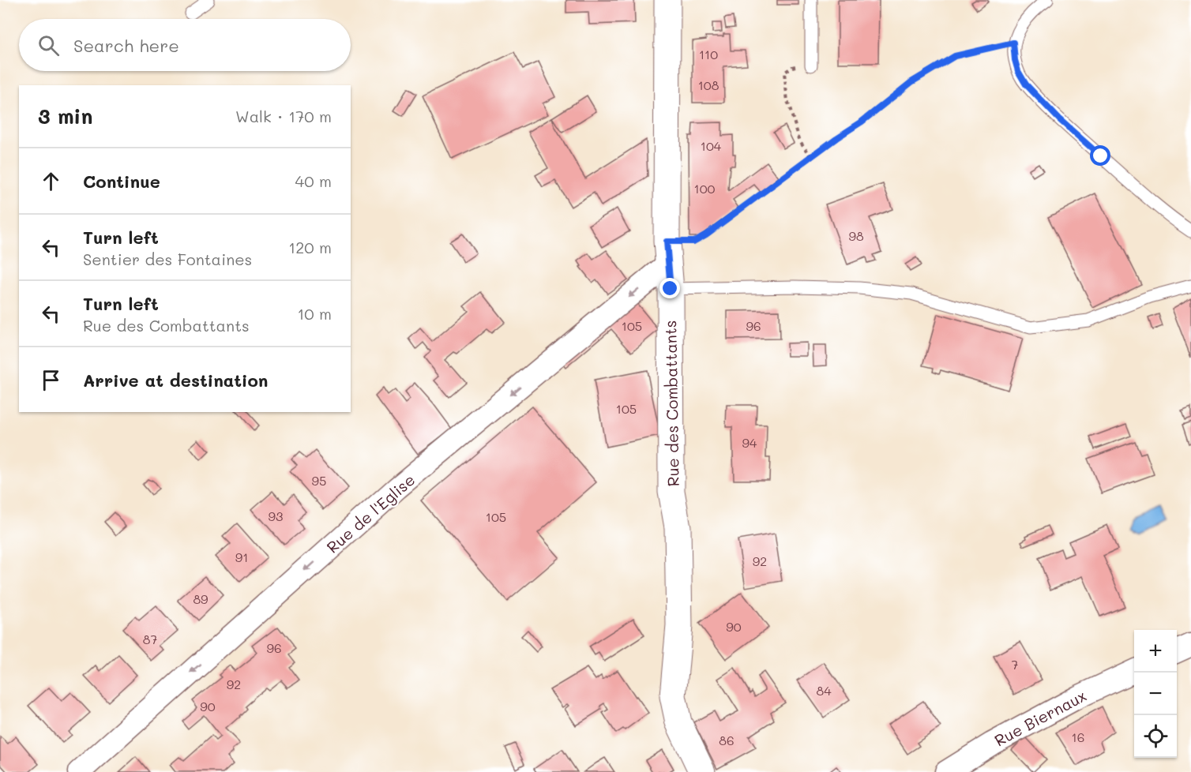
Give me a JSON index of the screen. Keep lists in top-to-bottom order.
{
  "streets": {
    "street": ["Rue des Combattants", "Rue de l'Eglise", "Rue Biernaux"]
  },
  "crossings": [
    ["Rue des Combattants", "Rue de l'Eglise"]
  ],
  "one_way": ["Rue de l'Eglise"],
  "house_numbers": [
    "110",
    "108",
    "104",
    "100",
    "98",
    "105",
    "96",
    "105",
    "94",
    "95",
    "93",
    "105",
    "91",
    "92",
    "89",
    "90",
    "87",
    "96",
    "7",
    "92",
    "84",
    "90",
    "16",
    "86"
  ],
  "page": {
    "search": "Search here",
    "heading": ["3 min", "Walk · 170 m"],
    "list": [
      ["Continue", "40 m"],
      ["Turn left", "Sentier des Fontaines", "120 m"],
      ["Turn left", "Rue des Combattants", "10 m"],
      "Arrive at destination"
    ],
    "map_buttons": ["+", "−"]
  }
}
